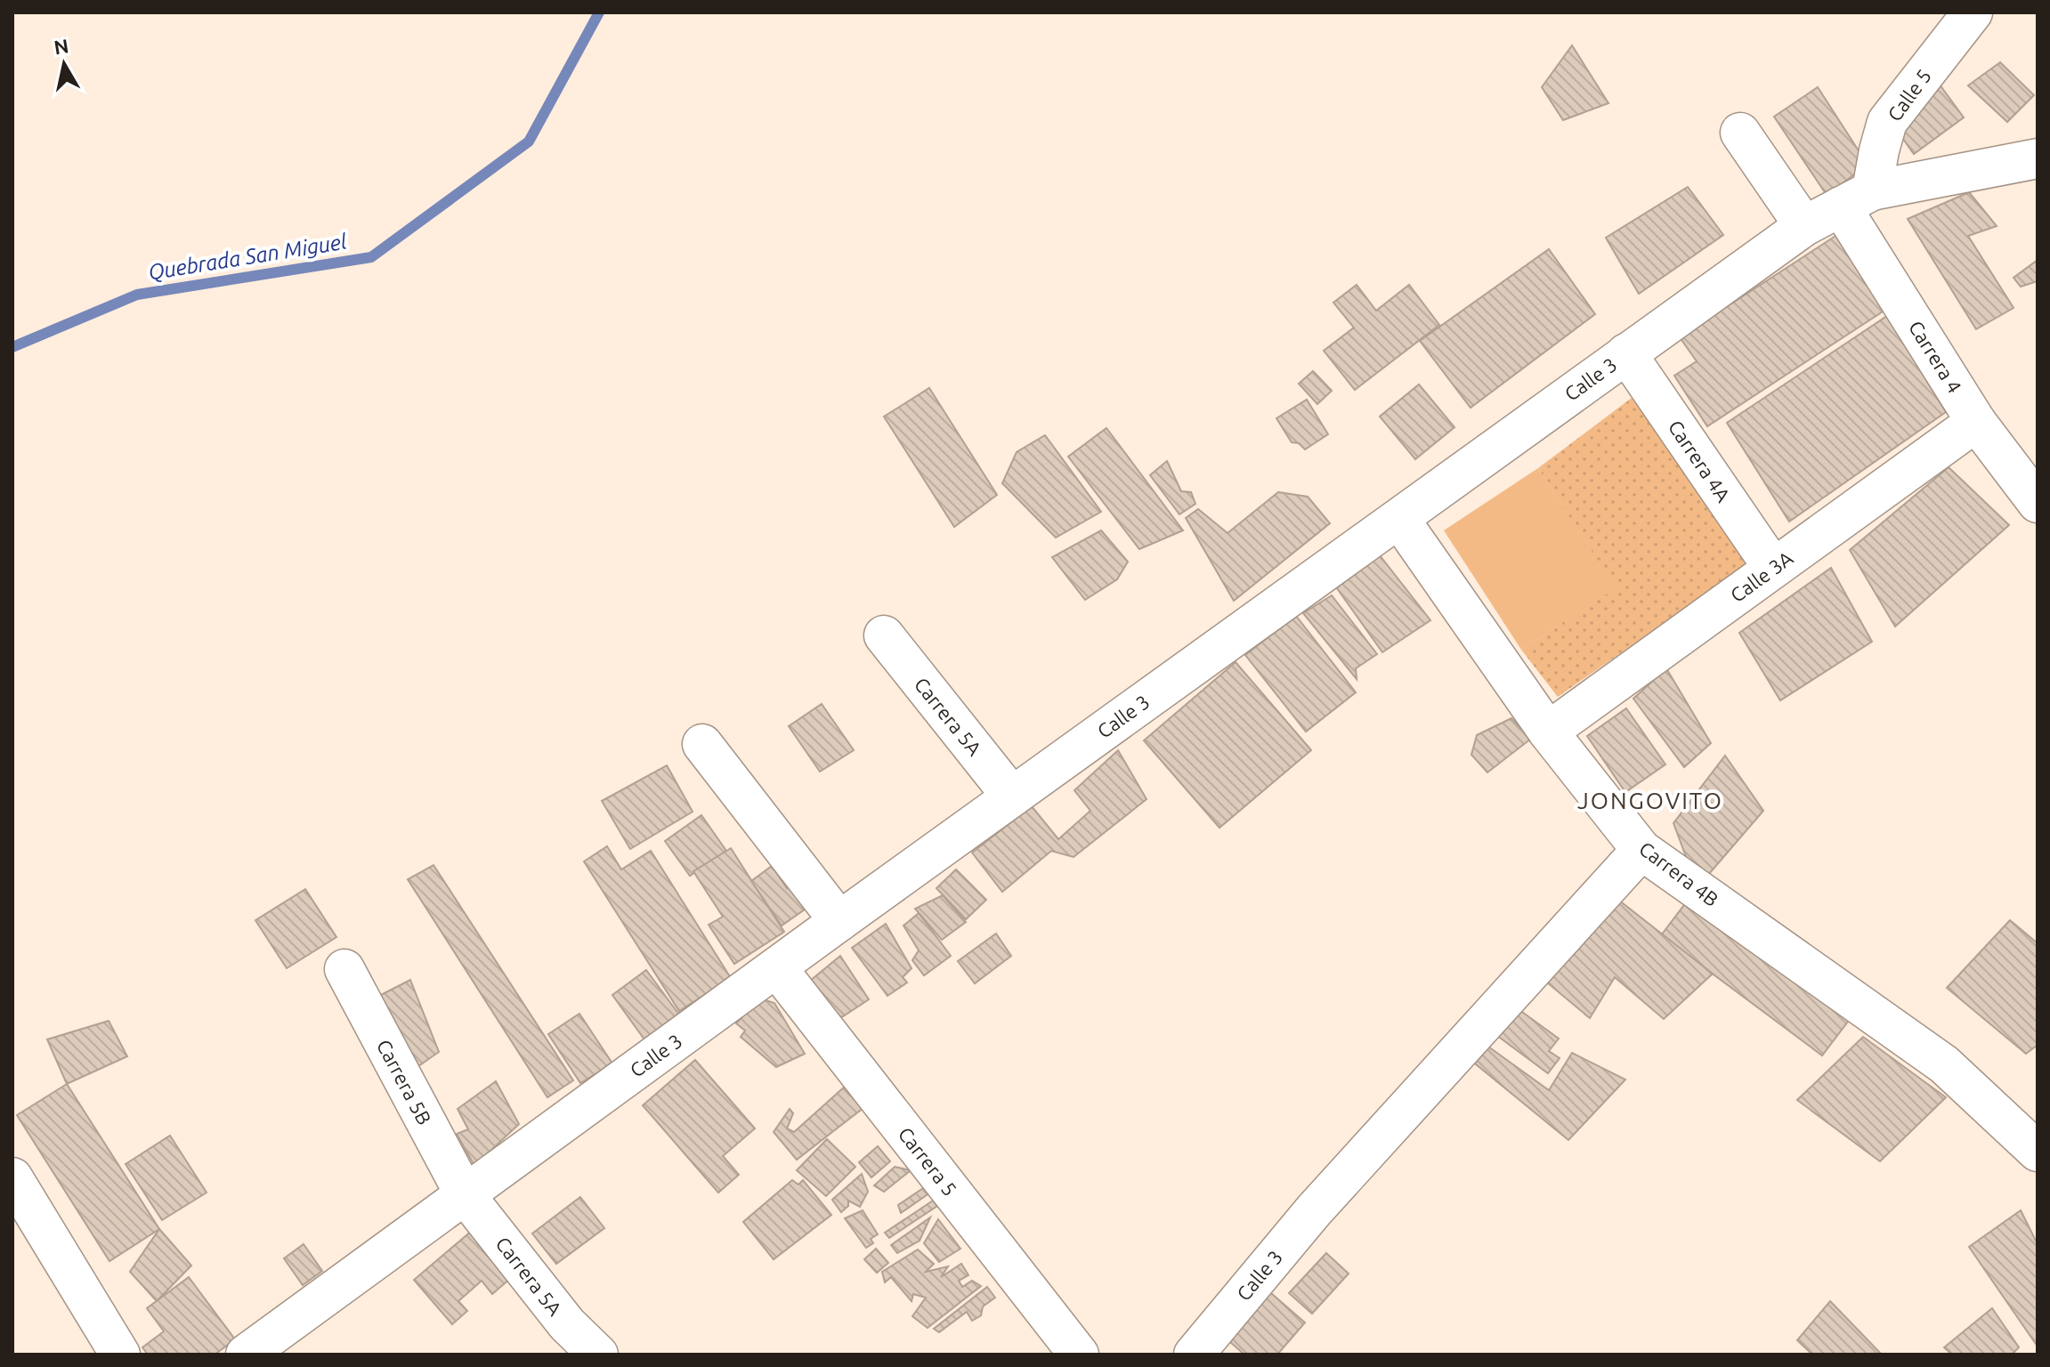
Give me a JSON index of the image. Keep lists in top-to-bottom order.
{
  "streets": {
    "street": [
      "Calle 5",
      "Carrera 4",
      "Calle 3",
      "Carrera 4A",
      "Calle 3A",
      "Carrera 5A",
      "Carrera 4B",
      "Carrera 5B",
      "Carrera 5"
    ]
  },
  "crossings": [
    ["Calle 5", "Carrera 4"],
    ["Calle 5", "Calle 3"],
    ["Carrera 4", "Calle 3"],
    ["Carrera 4", "Calle 3A"],
    ["Calle 3", "Carrera 4A"],
    ["Calle 3", "Carrera 5A"],
    ["Calle 3", "Carrera 4B"],
    ["Calle 3", "Carrera 5B"],
    ["Calle 3", "Carrera 5"],
    ["Carrera 4A", "Calle 3A"],
    ["Calle 3A", "Carrera 4B"],
    ["Carrera 5A", "Carrera 5B"]
  ],
  "districts": ["JONGOVITO"],
  "water": ["Quebrada San Miguel"],
  "north": "top"
}
